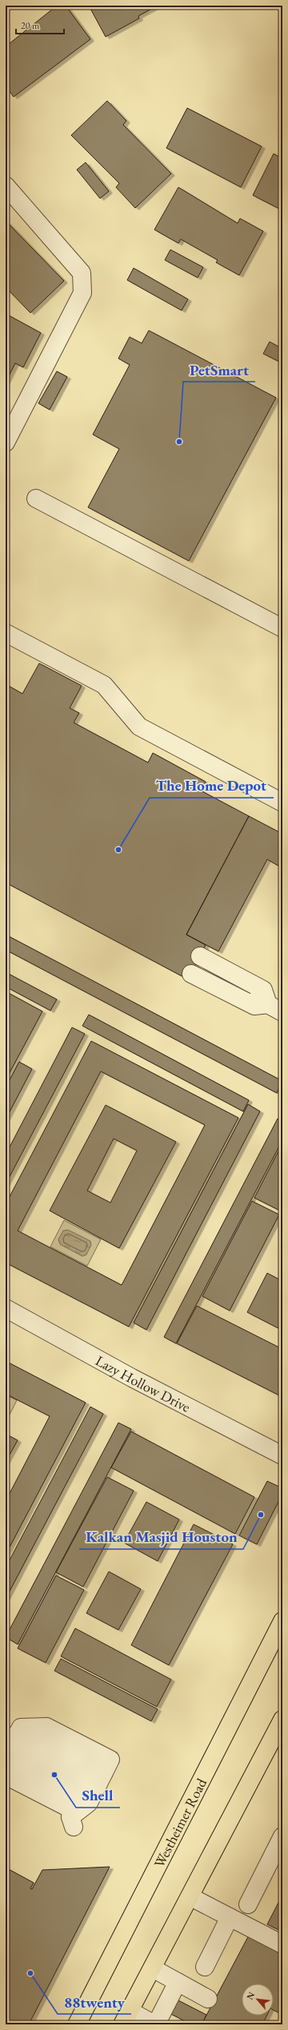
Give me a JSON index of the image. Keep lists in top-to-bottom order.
{
  "streets": {
    "main road": ["Westheimer Road"],
    "street": ["Lazy Hollow Drive"]
  },
  "places": [
    "PetSmart",
    "The Home Depot",
    "Kalkan Masjid Houston",
    "Shell",
    "88twenty"
  ],
  "scale_bar": "20 m",
  "north": "top left"
}
